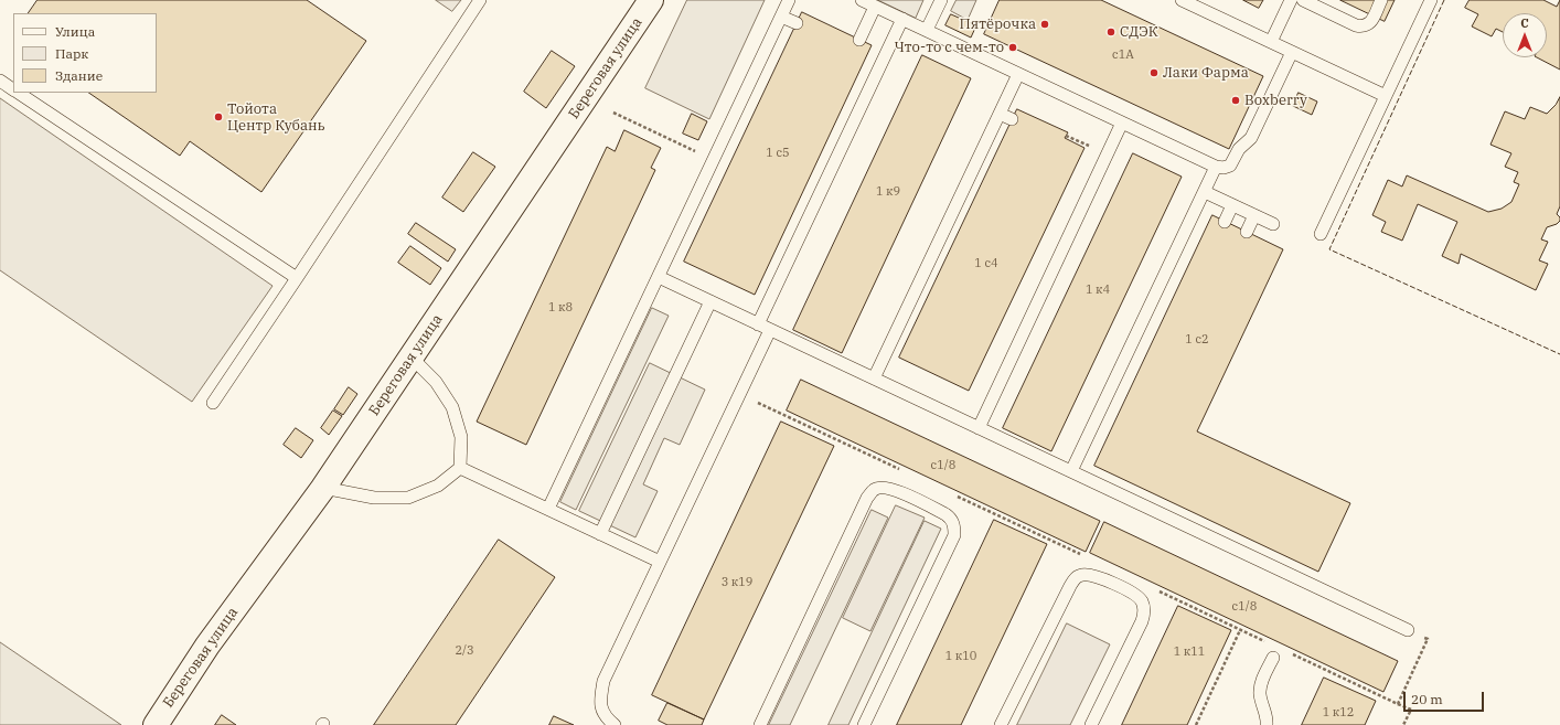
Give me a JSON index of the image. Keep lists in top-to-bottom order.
{
  "streets": {
    "street": ["Береговая улица"]
  },
  "places": [
    "Пятёрочка",
    "СДЭК",
    "Что-то с чем-то",
    "Лаки Фарма",
    "Boxberry",
    "Тойота Центр Кубань"
  ],
  "house_numbers": [
    "с1А",
    "1 с5",
    "1 к9",
    "1 с4",
    "1 к4",
    "1 к8",
    "1 с2",
    "с1/8",
    "3 к19",
    "с1/8",
    "2/3",
    "1 к11",
    "1 к10",
    "1 к12"
  ],
  "legend": ["Улица", "Парк", "Здание"],
  "scale_bar": "20 m",
  "north": "top"
}
